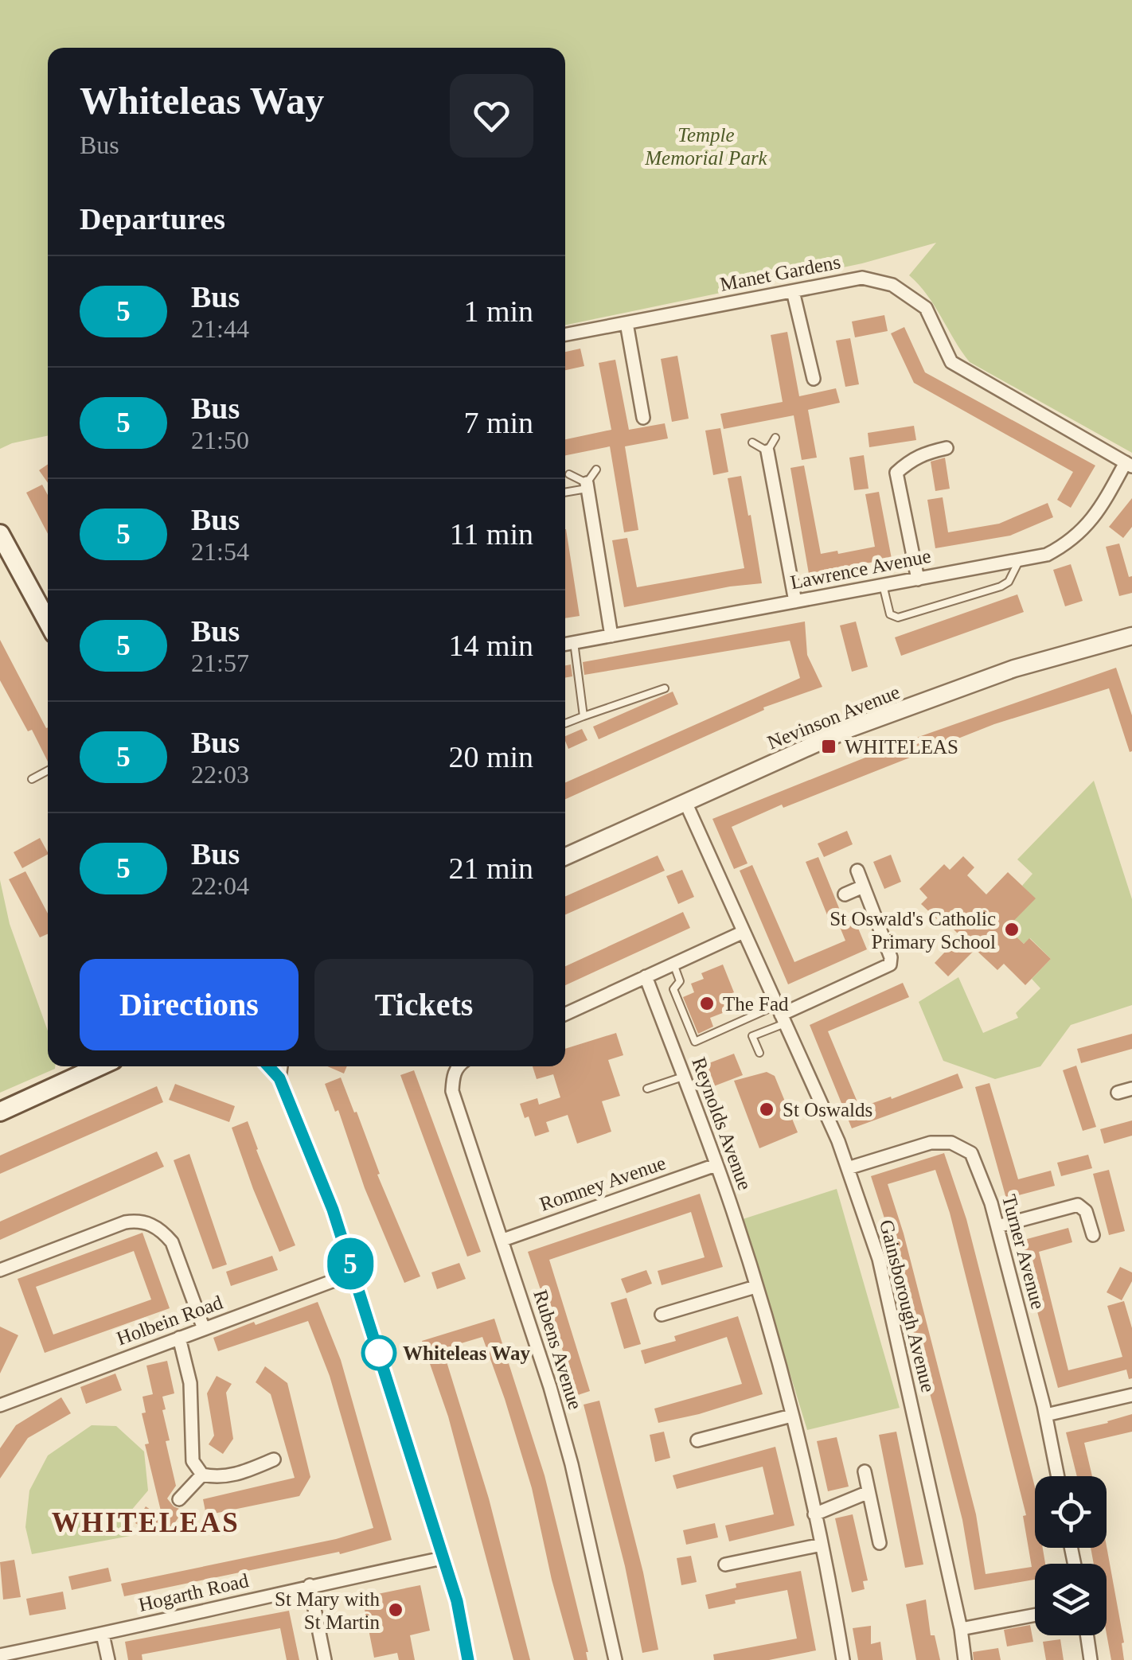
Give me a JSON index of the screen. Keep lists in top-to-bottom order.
{
  "streets": {
    "street": [
      "Manet Gardens",
      "Lawrence Avenue",
      "Nevinson Avenue",
      "Reynolds Avenue",
      "Romney Avenue",
      "Turner Avenue",
      "Gainsborough Avenue",
      "Holbein Road",
      "Rubens Avenue",
      "Hogarth Road"
    ]
  },
  "crossings": [
    ["Manet Gardens", "Lawrence Avenue"],
    ["Nevinson Avenue", "Gainsborough Avenue"],
    ["Reynolds Avenue", "Romney Avenue"],
    ["Romney Avenue", "Rubens Avenue"],
    ["Turner Avenue", "Gainsborough Avenue"]
  ],
  "districts": ["WHITELEAS"],
  "parks": ["Temple Memorial Park"],
  "places": {
    "transit": ["WHITELEAS"],
    "other": [
      "St Oswald's Catholic Primary School",
      "The Fad",
      "St Oswalds",
      "Whiteleas Way",
      "St Mary with St Martin"
    ]
  },
  "lines": ["bus line 5"],
  "page": {
    "on_map": "5",
    "heading": [
      ["Whiteleas Way", "Bus"],
      "Departures"
    ],
    "list": [
      {
        "mark": "5",
        "name": "Bus",
        "note": "21:44",
        "value": "1 min"
      },
      {
        "mark": "5",
        "name": "Bus",
        "note": "21:50",
        "value": "7 min"
      },
      {
        "mark": "5",
        "name": "Bus",
        "note": "21:54",
        "value": "11 min"
      },
      {
        "mark": "5",
        "name": "Bus",
        "note": "21:57",
        "value": "14 min"
      },
      {
        "mark": "5",
        "name": "Bus",
        "note": "22:03",
        "value": "20 min"
      },
      {
        "mark": "5",
        "name": "Bus",
        "note": "22:04",
        "value": "21 min"
      }
    ],
    "buttons": ["Directions", "Tickets"]
  }
}
